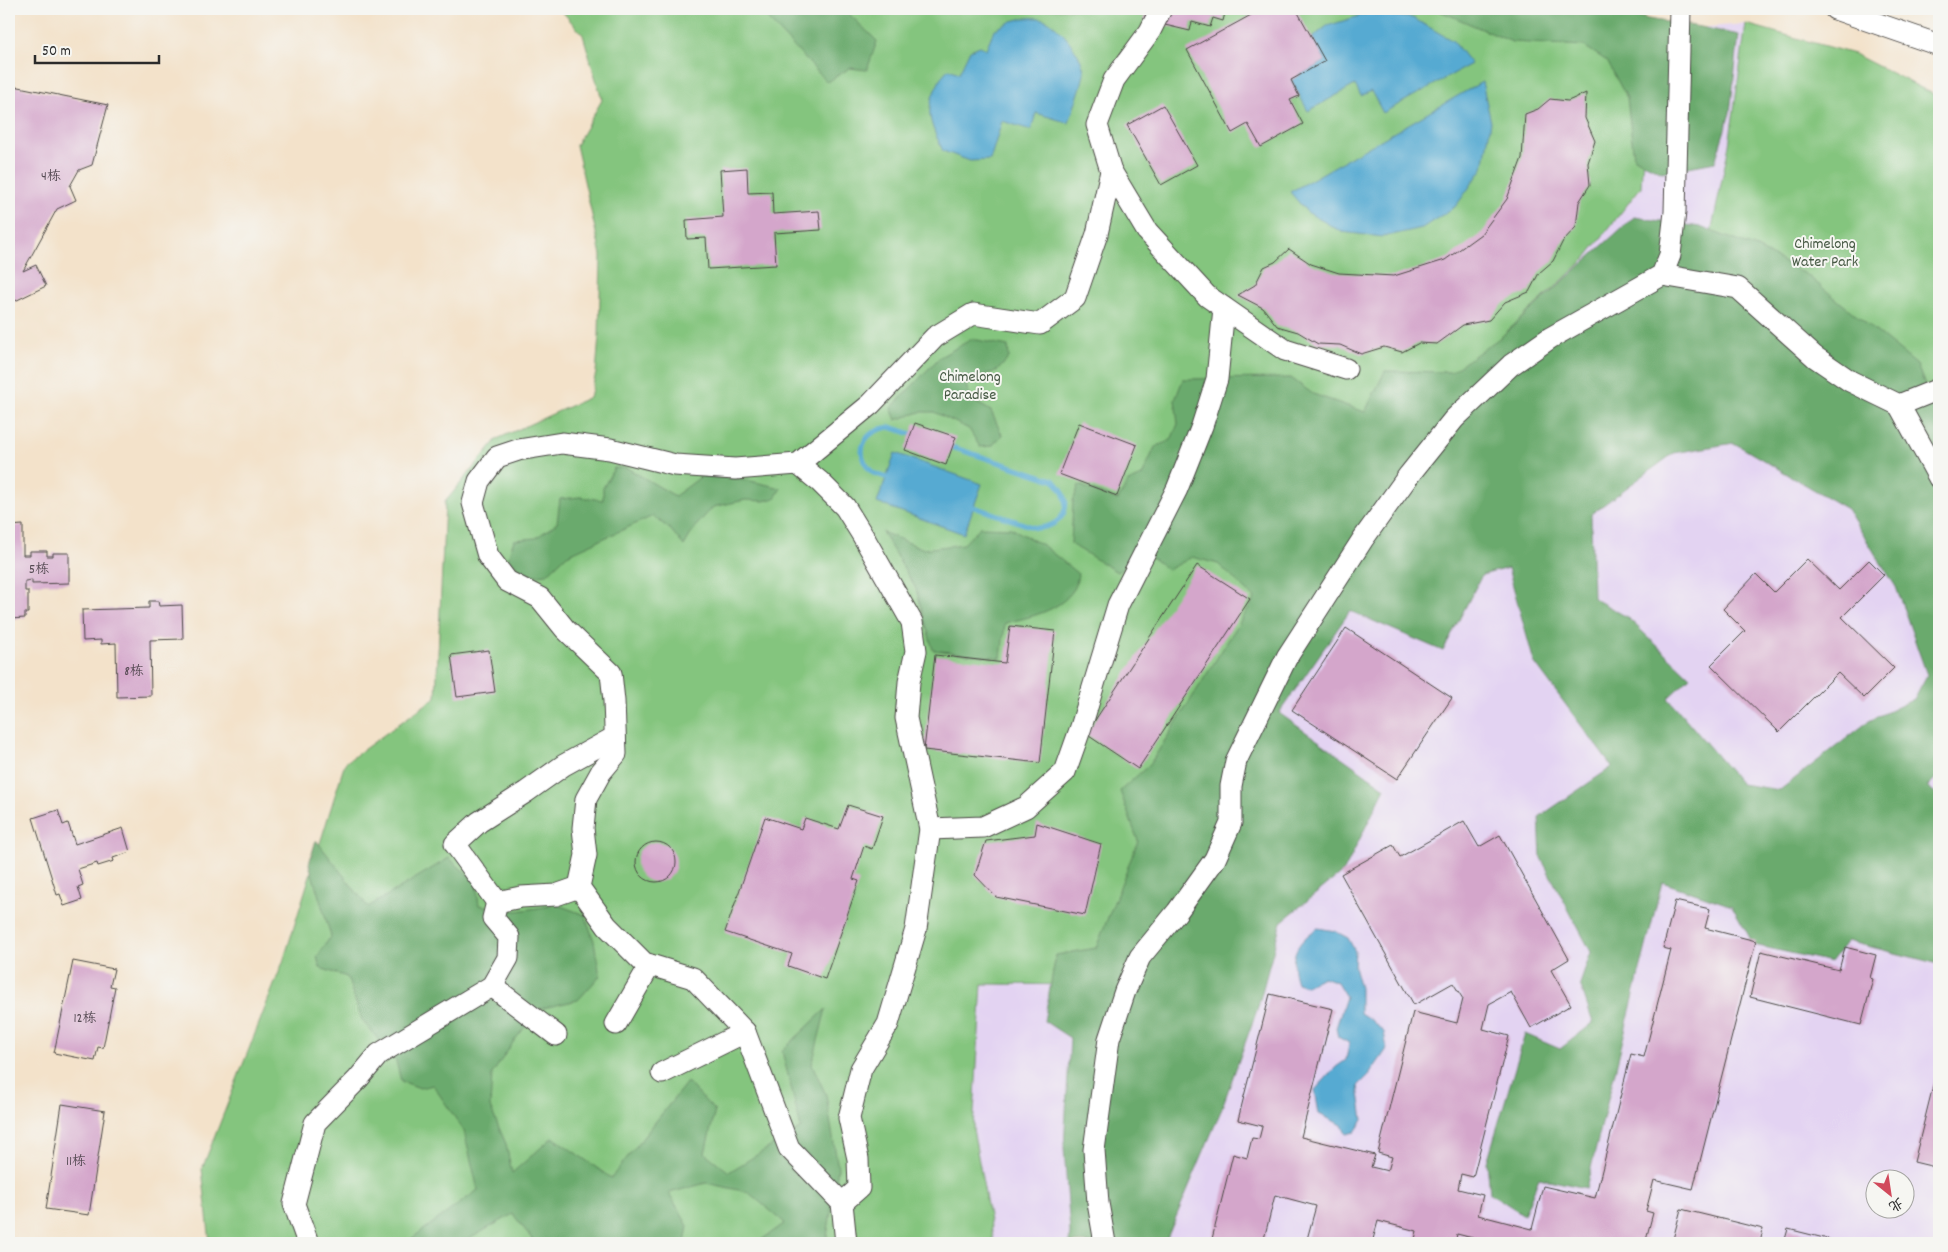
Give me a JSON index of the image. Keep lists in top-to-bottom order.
{
  "parks": ["Chimelong Water Park", "Chimelong Paradise"],
  "house_numbers": [
    "4栋",
    "5栋",
    "8栋",
    "12栋",
    "11栋"
  ],
  "scale_bar": "50 m",
  "north": "bottom right"
}
